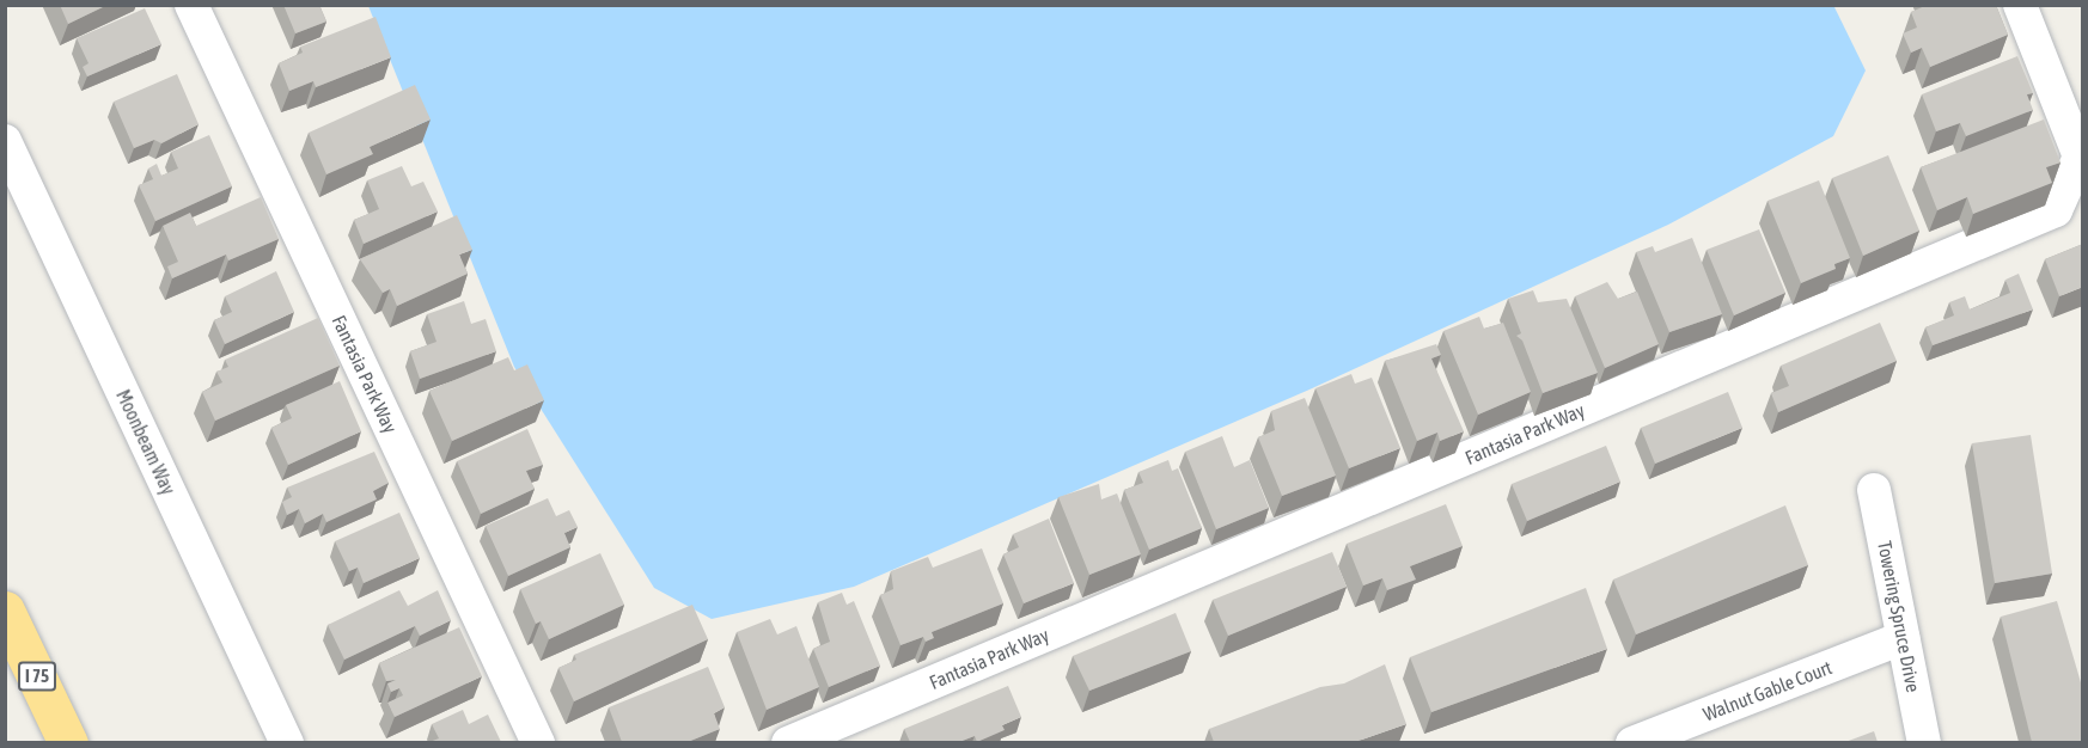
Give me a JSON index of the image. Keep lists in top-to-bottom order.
{
  "streets": {
    "highway": ["I 75"],
    "street": [
      "Fantasia Park Way",
      "Moonbeam Way",
      "Towering Spruce Drive",
      "Walnut Gable Court"
    ]
  },
  "crossings": [
    ["Towering Spruce Drive", "Walnut Gable Court"]
  ]
}
